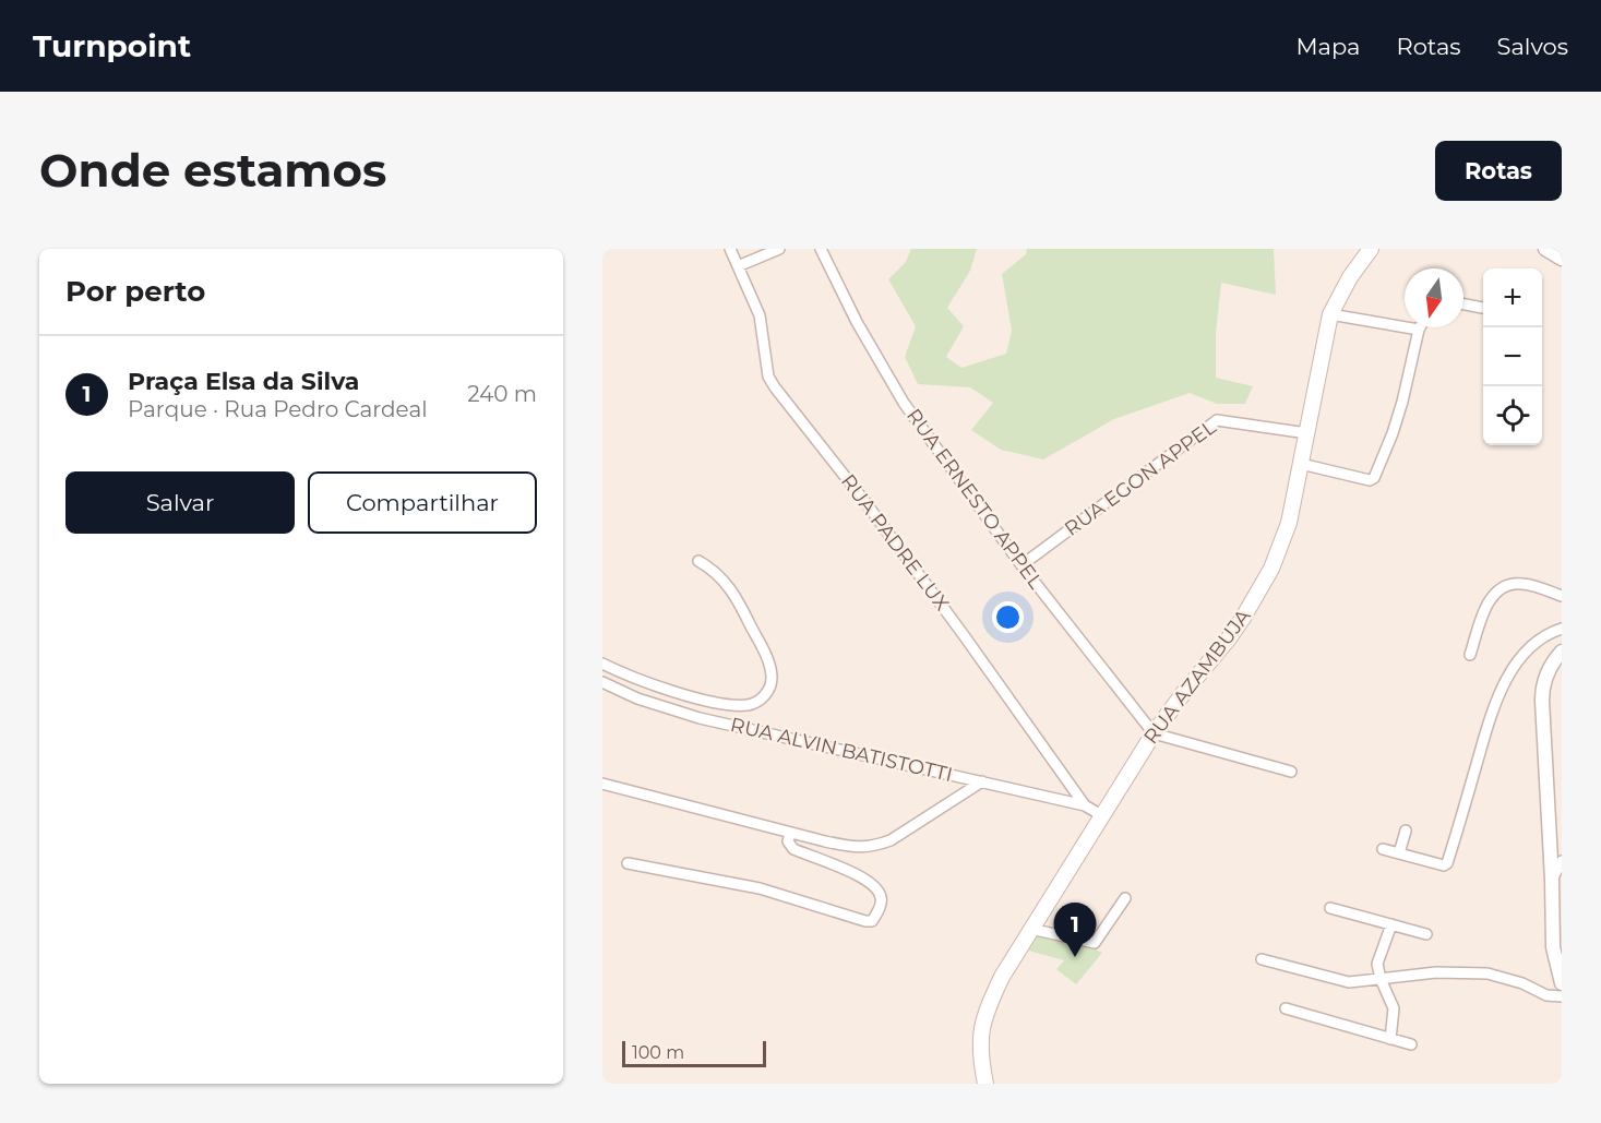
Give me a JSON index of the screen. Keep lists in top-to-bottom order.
{
  "streets": {
    "main road": ["RUA AZAMBUJA"],
    "street": [
      "RUA EGON APPEL",
      "RUA ERNESTO APPEL",
      "RUA PADRE LUX",
      "RUA ALVIN BATISTOTTI"
    ]
  },
  "crossings": [
    ["RUA EGON APPEL", "RUA ERNESTO APPEL"],
    ["RUA EGON APPEL", "RUA AZAMBUJA"],
    ["RUA ERNESTO APPEL", "RUA AZAMBUJA"],
    ["RUA PADRE LUX", "RUA AZAMBUJA"],
    ["RUA PADRE LUX", "RUA ALVIN BATISTOTTI"]
  ],
  "scale_bar": "100 m",
  "north": "bottom",
  "page": {
    "header": "Turnpoint",
    "nav": ["Mapa", "Rotas", "Salvos"],
    "buttons": [
      "Rotas",
      ["Salvar", "Compartilhar"]
    ],
    "title": "Onde estamos",
    "heading": "Por perto",
    "map_buttons": ["+", "−"],
    "list": [
      {
        "mark": "1",
        "name": "Praça Elsa da Silva",
        "note": "Parque · Rua Pedro Cardeal",
        "value": "240 m"
      }
    ],
    "pins": "1",
    "scale": "100 m"
  }
}
